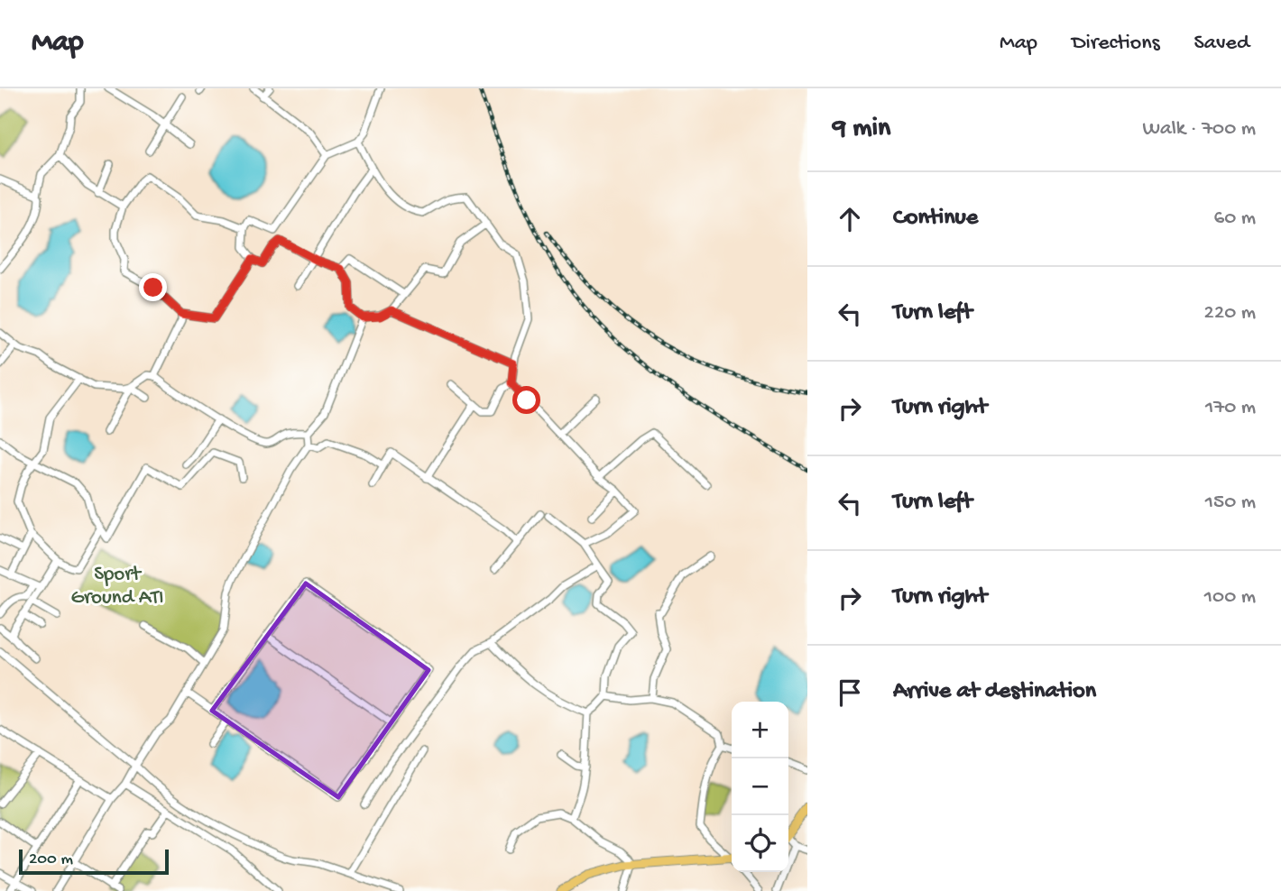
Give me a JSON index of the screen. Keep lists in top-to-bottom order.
{
  "parks": ["Sport Ground ATI"],
  "scale_bar": "200 m",
  "page": {
    "header": "Map",
    "nav": ["Map", "Directions", "Saved"],
    "heading": ["9 min", "Walk · 700 m"],
    "list": [
      ["Continue", "60 m"],
      ["Turn left", "220 m"],
      ["Turn right", "170 m"],
      ["Turn left", "150 m"],
      ["Turn right", "100 m"],
      "Arrive at destination"
    ],
    "map_buttons": ["+", "−"],
    "scale": "200 m"
  }
}
